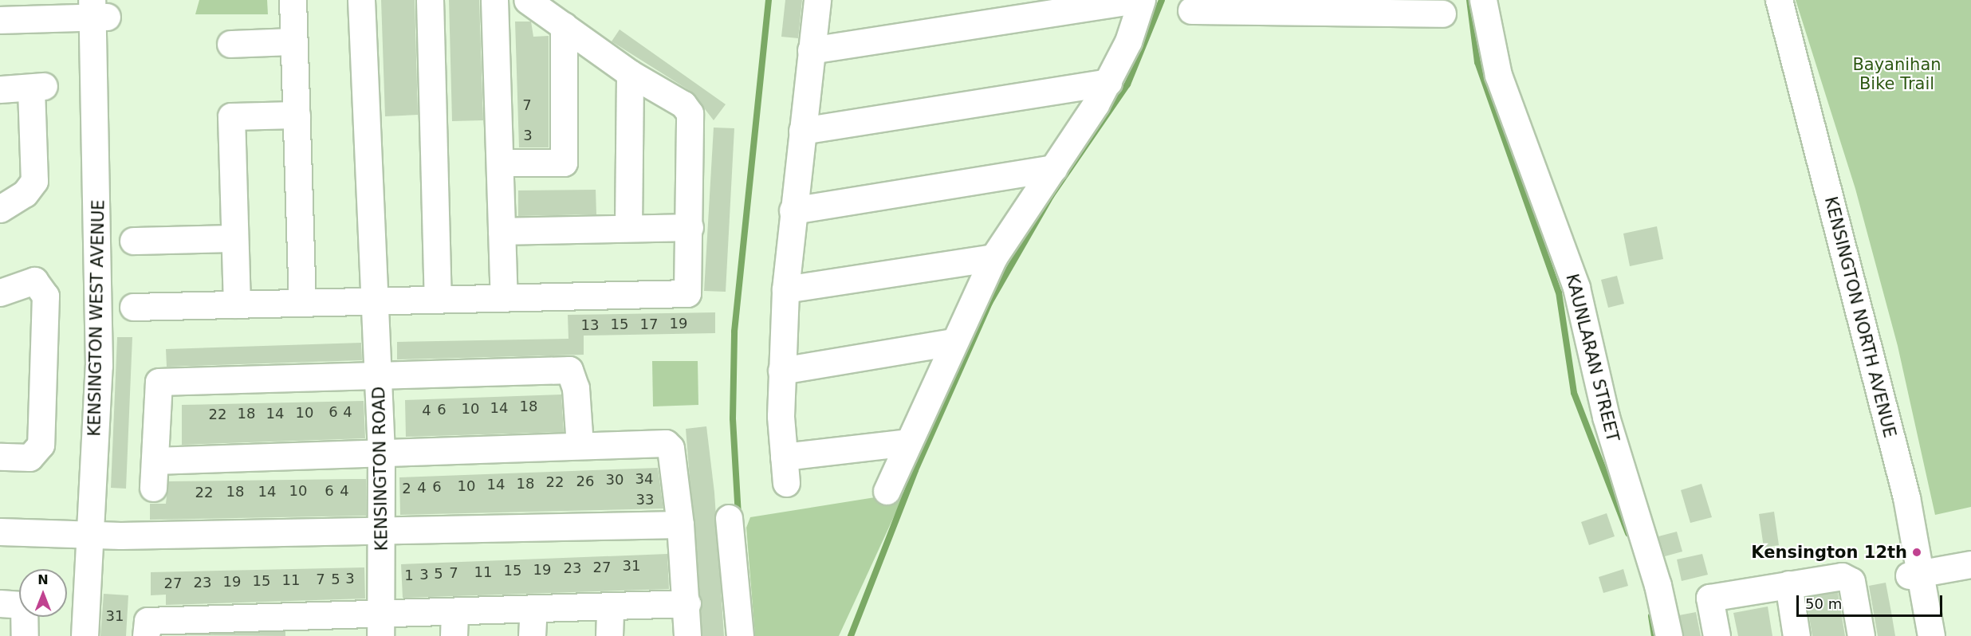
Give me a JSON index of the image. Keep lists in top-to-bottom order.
{
  "streets": {
    "street": [
      "KENSINGTON NORTH AVENUE",
      "KENSINGTON WEST AVENUE",
      "KAUNLARAN STREET",
      "KENSINGTON ROAD"
    ]
  },
  "parks": ["Bayanihan Bike Trail"],
  "places": ["Kensington 12th"],
  "house_numbers": [
    "7",
    "3",
    "19",
    "15",
    "17",
    "13",
    "18",
    "14",
    "10",
    "6",
    "4",
    "6",
    "4",
    "10",
    "18",
    "14",
    "22",
    "34",
    "30",
    "26",
    "22",
    "18",
    "14",
    "10",
    "6",
    "4",
    "2",
    "10",
    "6",
    "4",
    "18",
    "14",
    "22",
    "33",
    "31",
    "27",
    "23",
    "19",
    "15",
    "11",
    "7",
    "5",
    "3",
    "1",
    "3",
    "7",
    "5",
    "11",
    "15",
    "19",
    "23",
    "27",
    "31"
  ],
  "scale_bar": "50 m",
  "north": "top"
}
